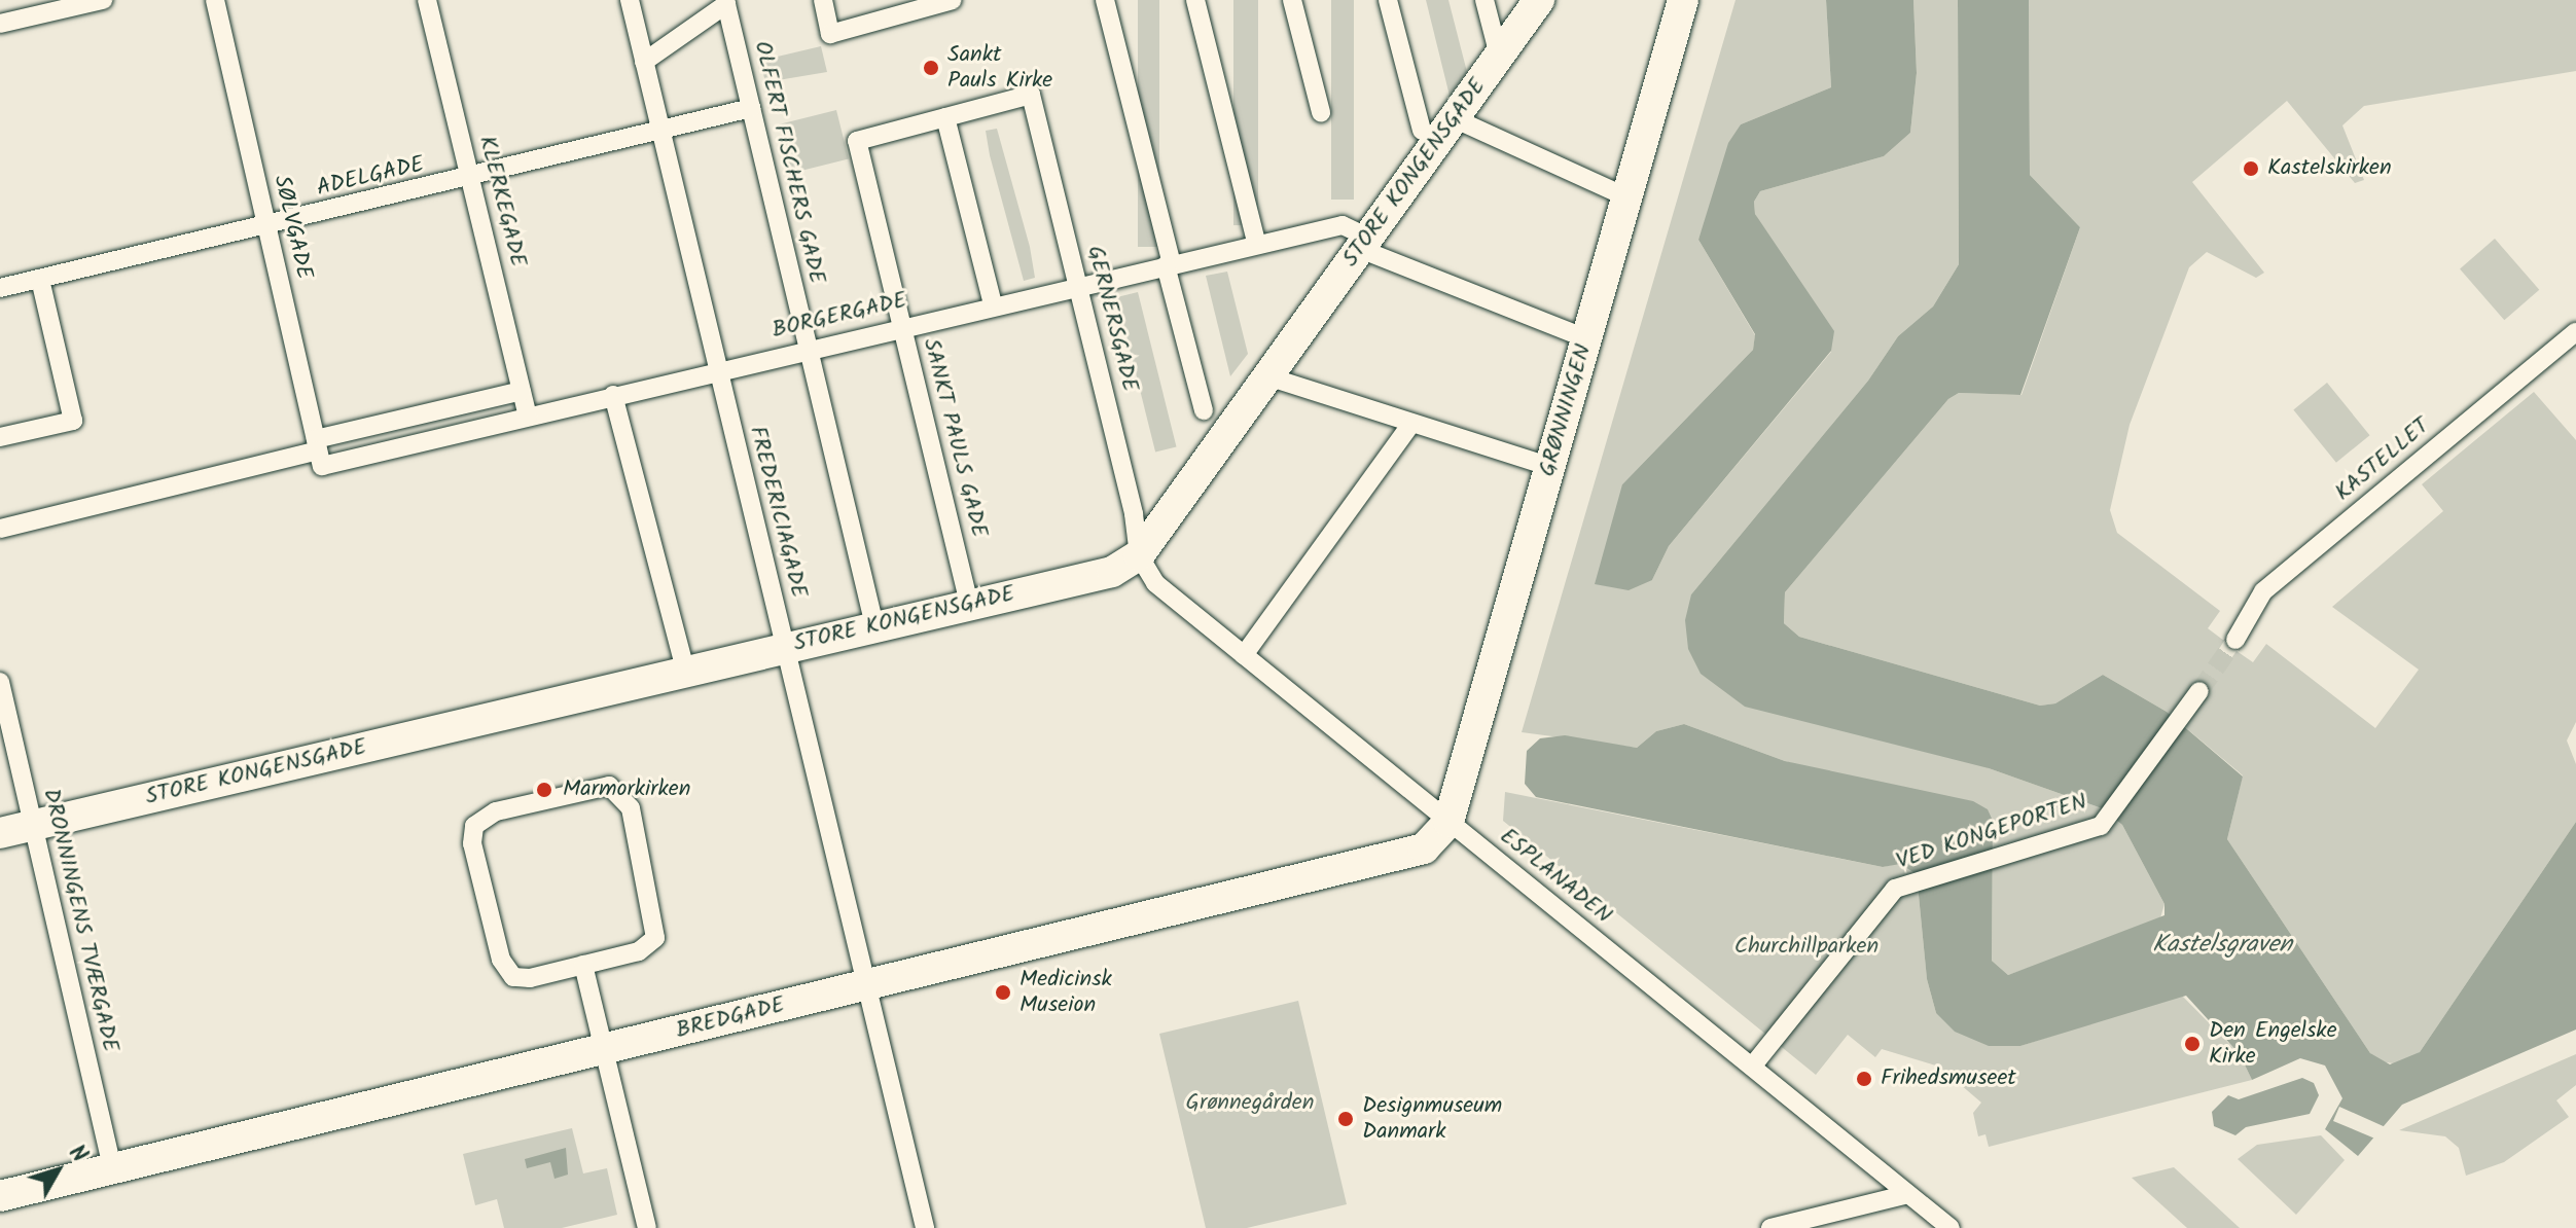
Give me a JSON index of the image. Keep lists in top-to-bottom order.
{
  "streets": {
    "main road": ["STORE KONGENSGADE", "GRØNNINGEN", "BREDGADE"],
    "street": [
      "OLFERT FISCHERS GADE",
      "ADELGADE",
      "KLERKEGADE",
      "SØLVGADE",
      "BORGERGADE",
      "GERNERSGADE",
      "SANKT PAULS GADE",
      "KASTELLET",
      "FREDERICIAGADE",
      "VED KONGEPORTEN",
      "ESPLANADEN",
      "DRONNINGENS TVÆRGADE"
    ]
  },
  "crossings": [
    ["OLFERT FISCHERS GADE", "STORE KONGENSGADE"],
    ["OLFERT FISCHERS GADE", "ADELGADE"],
    ["OLFERT FISCHERS GADE", "BORGERGADE"],
    ["STORE KONGENSGADE", "BORGERGADE"],
    ["STORE KONGENSGADE", "GERNERSGADE"],
    ["STORE KONGENSGADE", "SANKT PAULS GADE"],
    ["STORE KONGENSGADE", "FREDERICIAGADE"],
    ["STORE KONGENSGADE", "ESPLANADEN"],
    ["STORE KONGENSGADE", "DRONNINGENS TVÆRGADE"],
    ["ADELGADE", "KLERKEGADE"],
    ["ADELGADE", "SØLVGADE"],
    ["ADELGADE", "FREDERICIAGADE"],
    ["KLERKEGADE", "BORGERGADE"],
    ["SØLVGADE", "BORGERGADE"],
    ["BORGERGADE", "GERNERSGADE"],
    ["BORGERGADE", "GRØNNINGEN"],
    ["BORGERGADE", "SANKT PAULS GADE"],
    ["BORGERGADE", "FREDERICIAGADE"],
    ["GERNERSGADE", "SANKT PAULS GADE"],
    ["GERNERSGADE", "ESPLANADEN"],
    ["GRØNNINGEN", "ESPLANADEN"],
    ["GRØNNINGEN", "BREDGADE"],
    ["FREDERICIAGADE", "BREDGADE"],
    ["VED KONGEPORTEN", "ESPLANADEN"],
    ["ESPLANADEN", "BREDGADE"],
    ["DRONNINGENS TVÆRGADE", "BREDGADE"]
  ],
  "water": ["Kastelsgraven"],
  "parks": ["Churchillparken", "Grønnegården"],
  "places": [
    "Sankt Pauls Kirke",
    "Kastelskirken",
    "Marmorkirken",
    "Medicinsk Museion",
    "Den Engelske Kirke",
    "Frihedsmuseet",
    "Designmuseum Danmark"
  ],
  "north": "top right"
}
